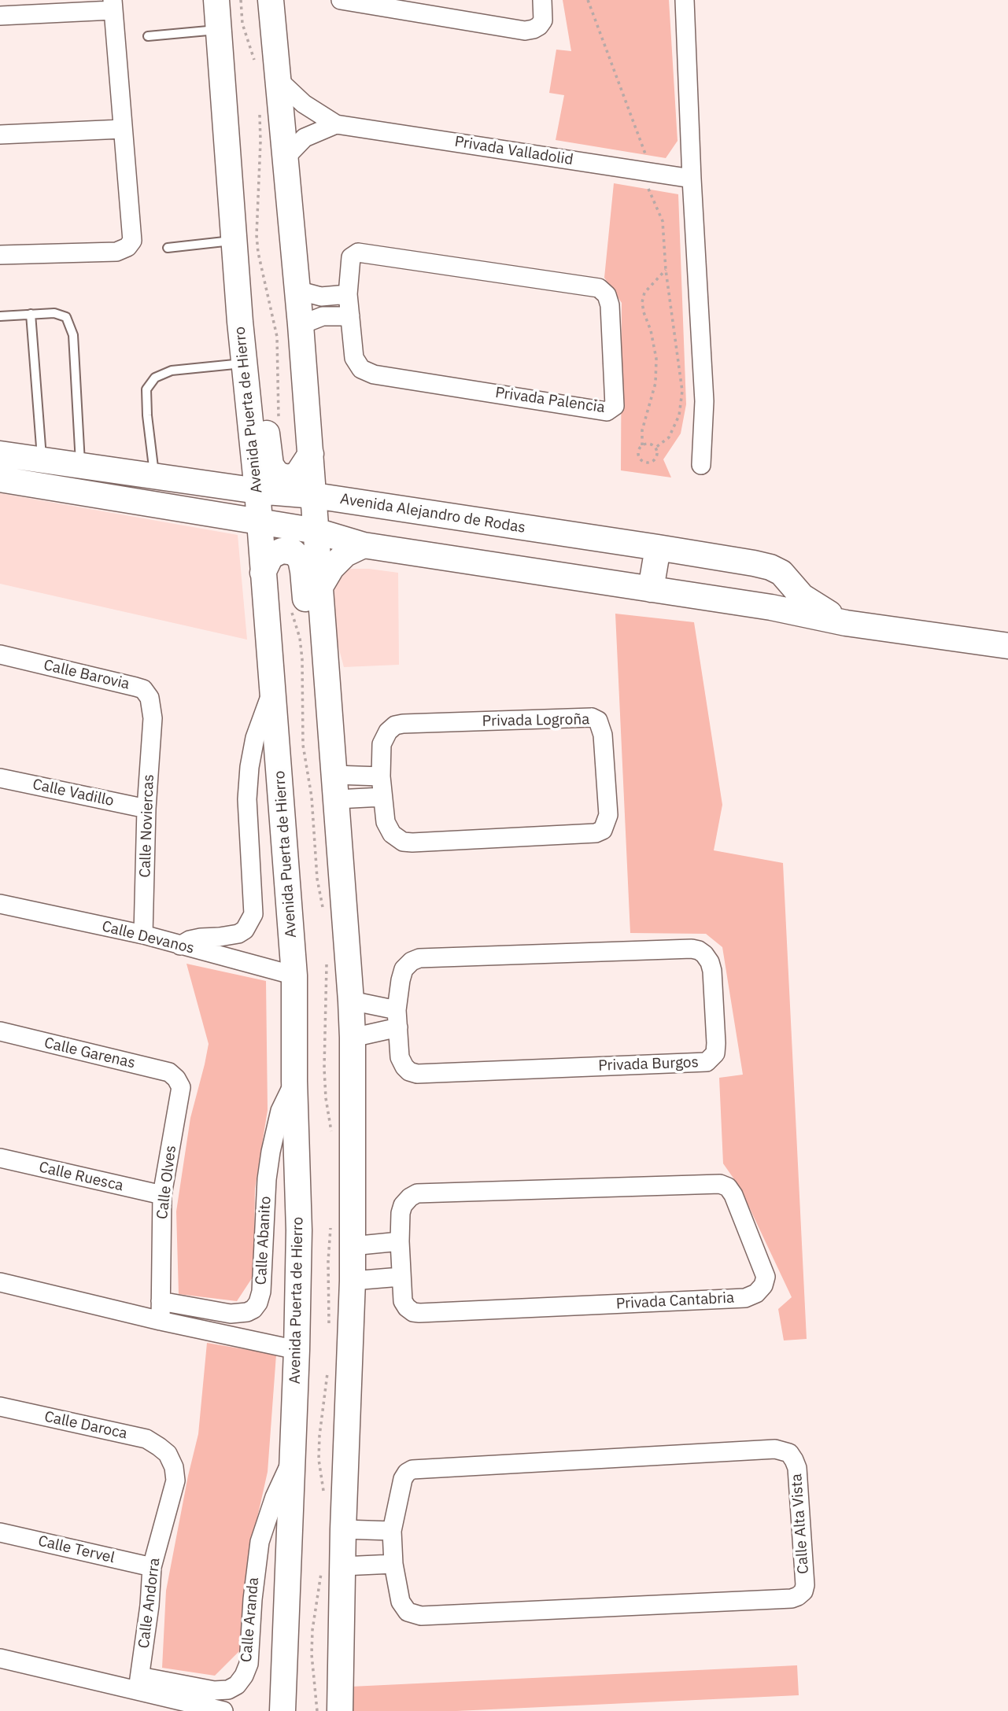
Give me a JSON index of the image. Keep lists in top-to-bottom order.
{
  "streets": {
    "street": [
      "Privada Valladolid",
      "Privada Palencia",
      "Avenida Puerta de Hierro",
      "Avenida Alejandro de Rodas",
      "Calle Barovia",
      "Privada Logroña",
      "Calle Vadillo",
      "Calle Noviercas",
      "Calle Devanos",
      "Calle Garenas",
      "Privada Burgos",
      "Calle Ruesca",
      "Calle Olves",
      "Calle Abanito",
      "Privada Cantabria",
      "Calle Daroca",
      "Calle Alta Vista",
      "Calle Tervel",
      "Calle Andorra",
      "Calle Aranda"
    ]
  },
  "crossings": [
    ["Avenida Puerta de Hierro", "Avenida Alejandro de Rodas"],
    ["Avenida Puerta de Hierro", "Calle Devanos"],
    ["Avenida Puerta de Hierro", "Calle Abanito"],
    ["Avenida Puerta de Hierro", "Calle Aranda"],
    ["Calle Barovia", "Calle Noviercas"],
    ["Calle Vadillo", "Calle Noviercas"],
    ["Calle Noviercas", "Calle Devanos"],
    ["Calle Garenas", "Calle Olves"],
    ["Calle Ruesca", "Calle Olves"],
    ["Calle Olves", "Calle Abanito"],
    ["Calle Daroca", "Calle Andorra"],
    ["Calle Tervel", "Calle Andorra"],
    ["Calle Andorra", "Calle Aranda"]
  ]
}
